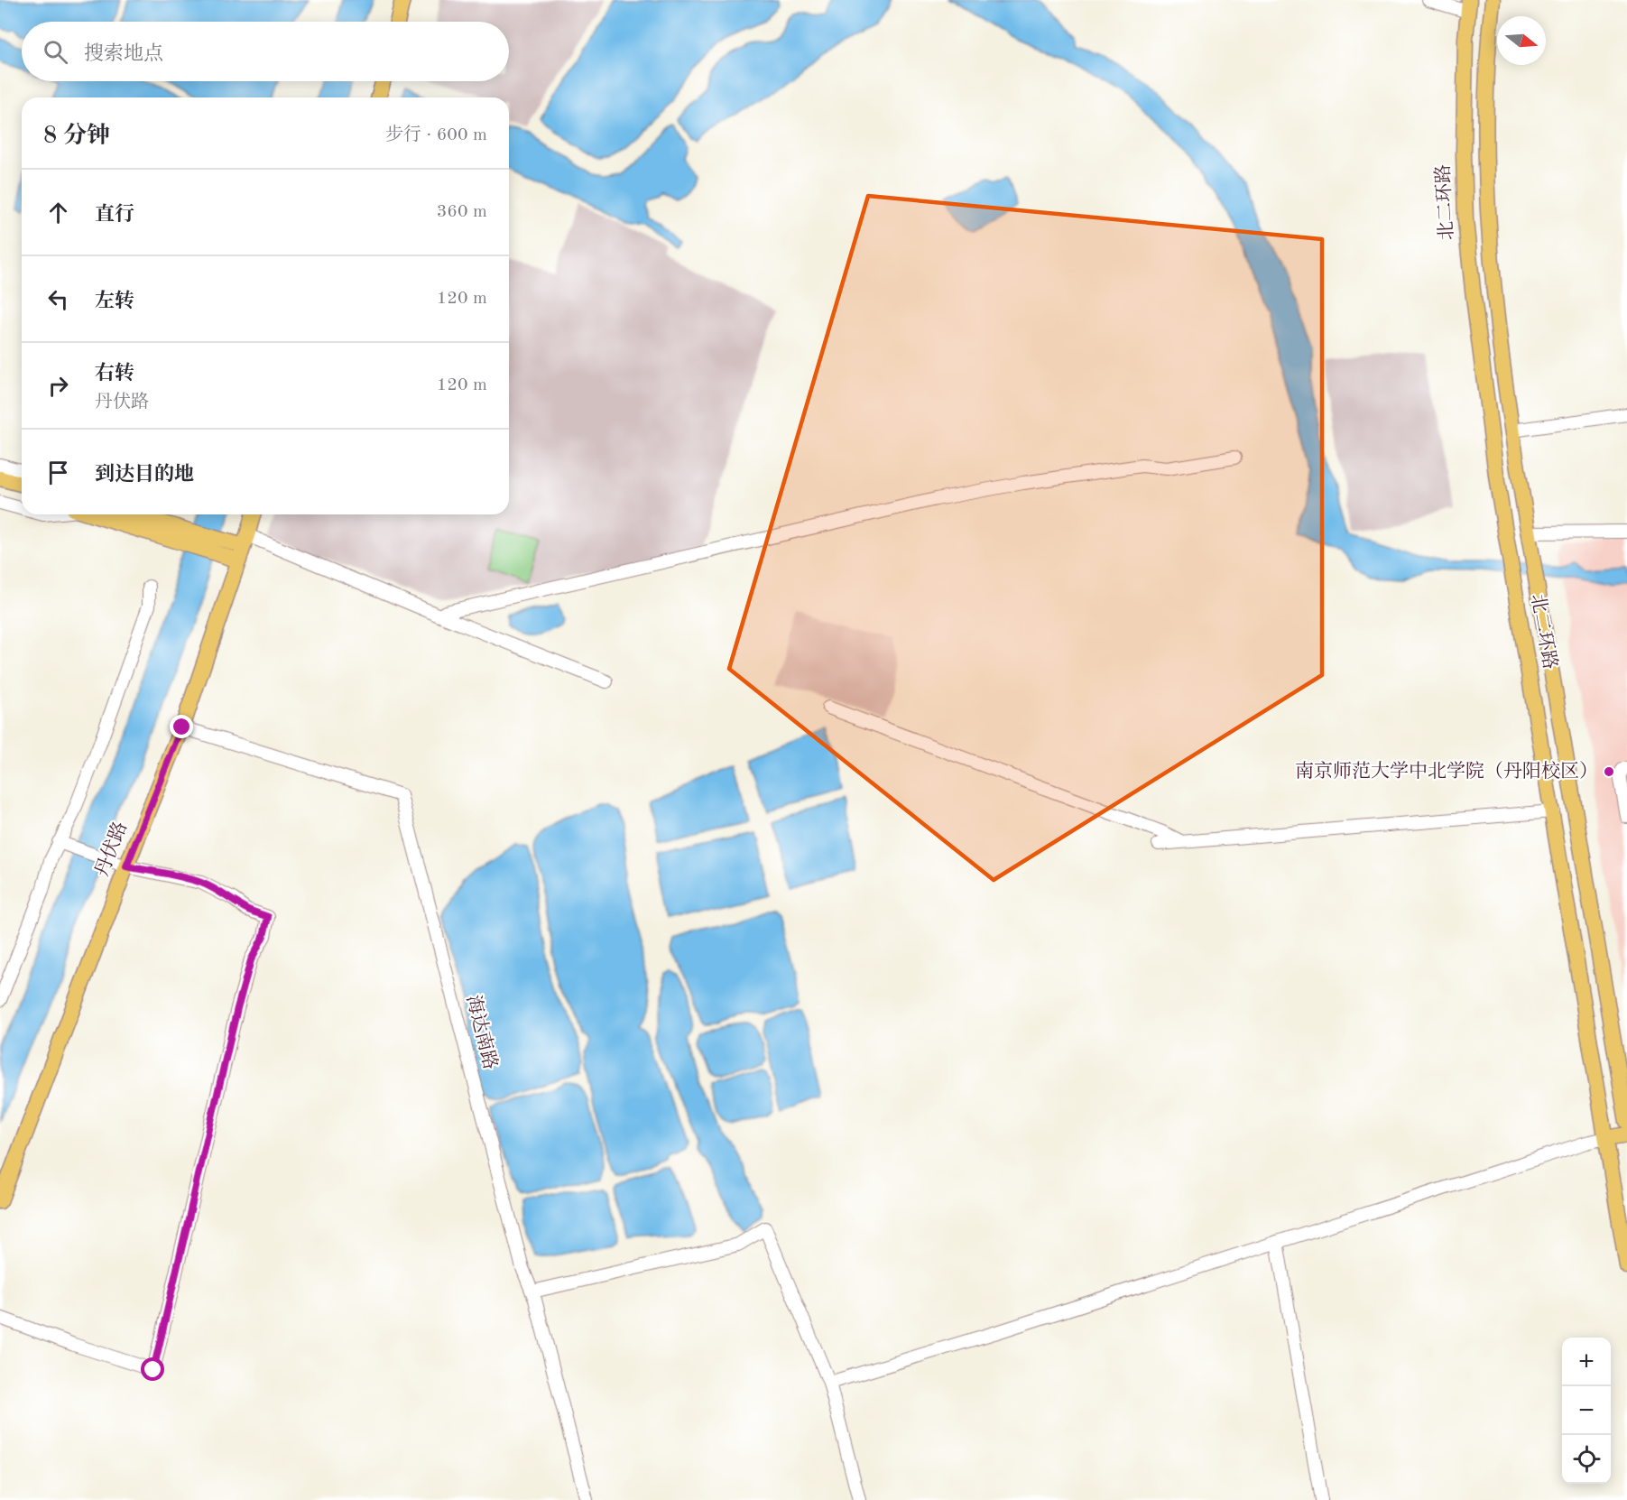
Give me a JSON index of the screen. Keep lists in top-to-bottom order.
{
  "streets": {
    "main road": ["北二环路", "丹伏路"],
    "street": ["海达南路"]
  },
  "crossings": [
    ["丹伏路", "海达南路"]
  ],
  "places": ["南京师范大学中北学院（丹阳校区）"],
  "north": "right",
  "page": {
    "search": "搜索地点",
    "heading": ["8 分钟", "步行 · 600 m"],
    "list": [
      ["直行", "360 m"],
      ["左转", "120 m"],
      ["右转", "丹伏路", "120 m"],
      "到达目的地"
    ],
    "map_buttons": ["+", "−"]
  }
}
